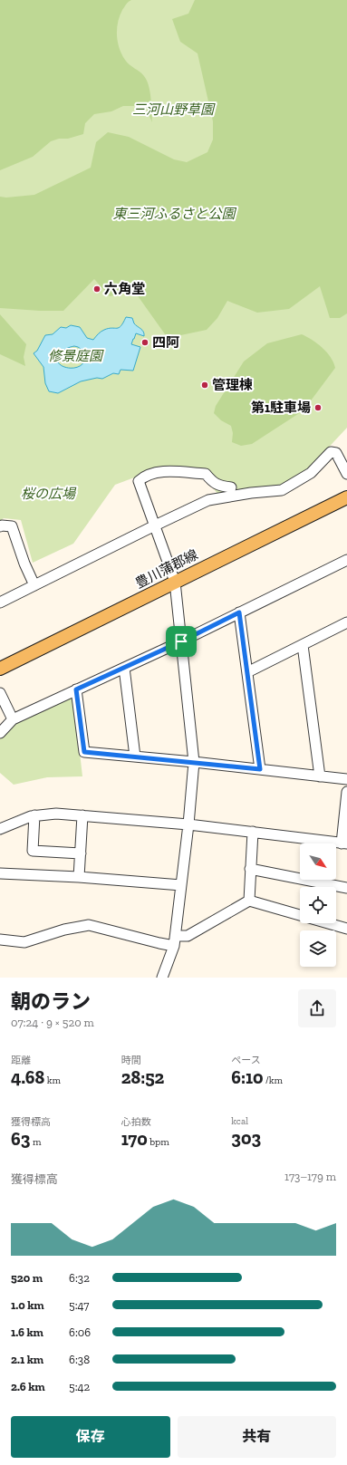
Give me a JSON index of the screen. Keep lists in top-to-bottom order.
{
  "streets": {
    "main road": ["豊川蒲郡線"]
  },
  "parks": [
    "三河山野草園",
    "東三河ふるさと公園",
    "修景庭園",
    "桜の広場"
  ],
  "places": [
    "六角堂",
    "四阿",
    "管理棟",
    "第1駐車場"
  ],
  "north": "bottom right",
  "page": {
    "heading": ["朝のラン", "07:24 · 9 × 520 m"],
    "stats": [
      ["距離", "4.68 km"],
      ["時間", "28:52"],
      ["ペース", "6:10 /km"],
      ["獲得標高", "63 m"],
      ["心拍数", "170 bpm"],
      ["kcal", "303"]
    ],
    "chart": ["獲得標高", "173–179 m"],
    "list": [
      {
        "name": "520 m",
        "note": "6:32"
      },
      {
        "name": "1.0 km",
        "note": "5:47"
      },
      {
        "name": "1.6 km",
        "note": "6:06"
      },
      {
        "name": "2.1 km",
        "note": "6:38"
      },
      {
        "name": "2.6 km",
        "note": "5:42"
      }
    ],
    "buttons": ["保存", "共有"]
  }
}
